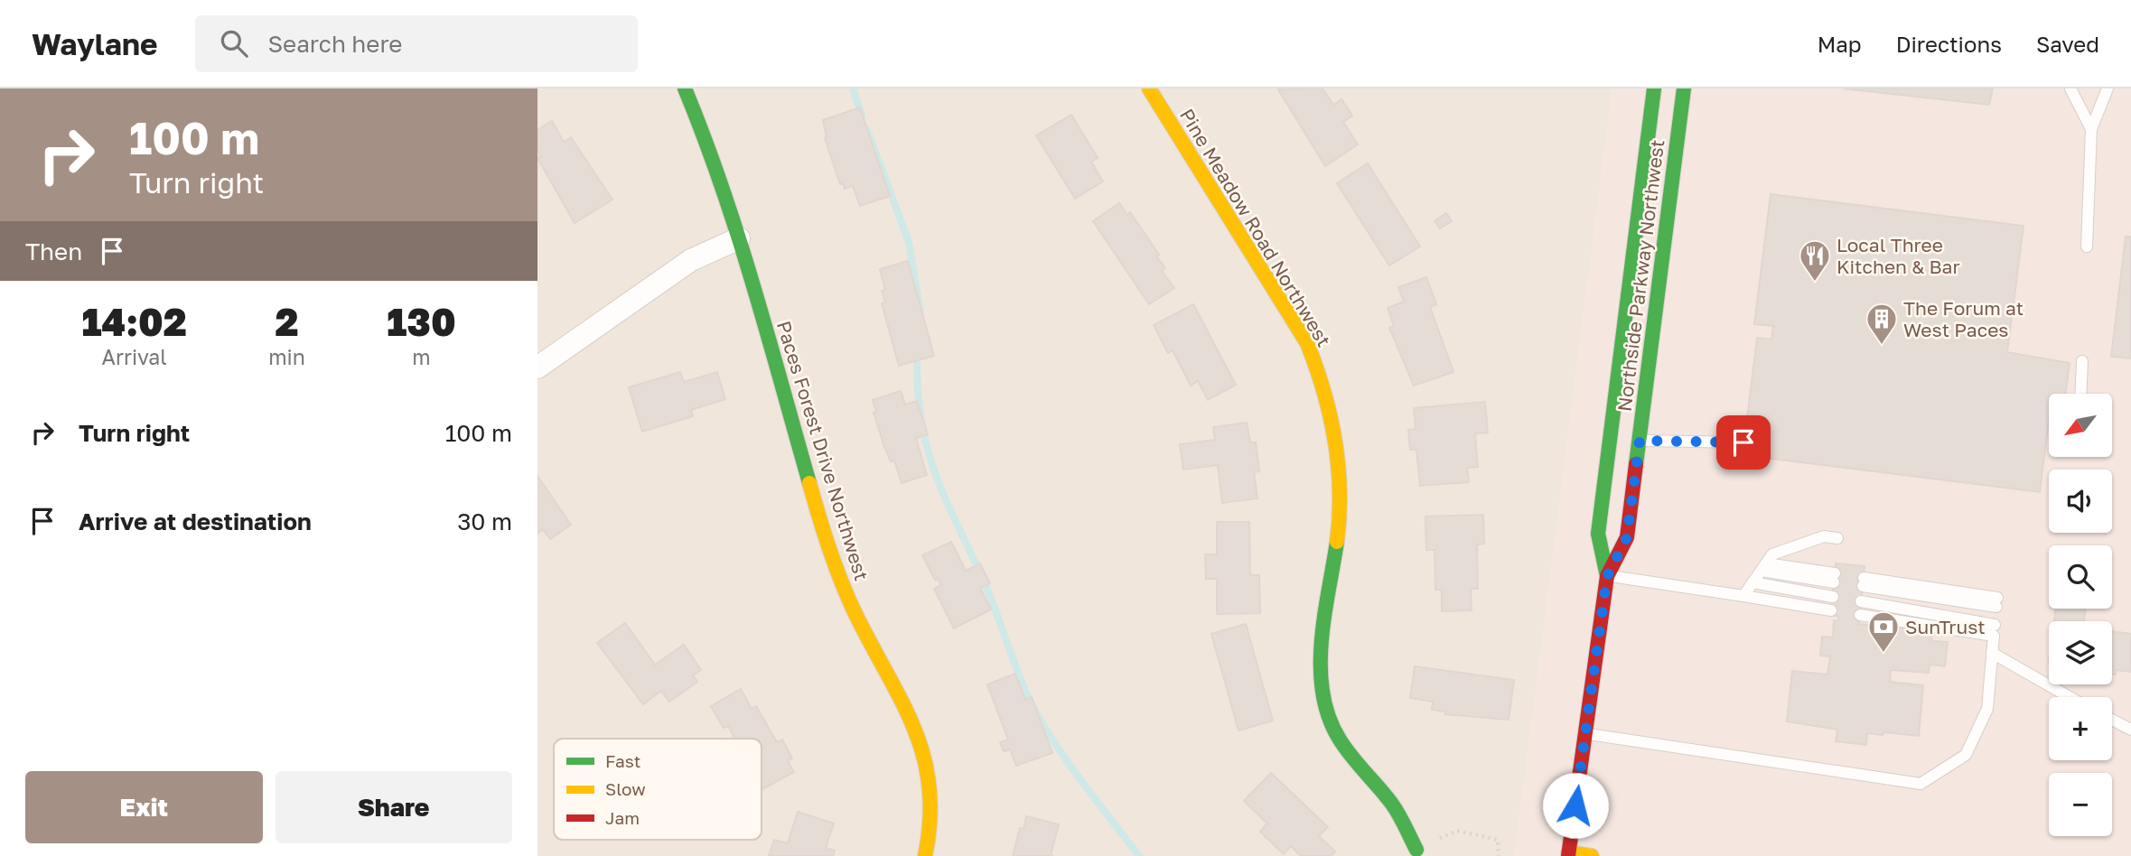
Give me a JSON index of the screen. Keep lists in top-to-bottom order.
{
  "streets": {
    "street": ["Pine Meadow Road Northwest", "Northside Parkway Northwest", "Paces Forest Drive Northwest"]
  },
  "places": {
    "restaurant": ["Local Three Kitchen & Bar"],
    "building": ["The Forum at West Paces"],
    "bank": ["SunTrust"]
  },
  "legend": ["Fast", "Slow", "Jam"],
  "north": "bottom left",
  "page": {
    "header": "Waylane",
    "search": "Search here",
    "nav": ["Map", "Directions", "Saved"],
    "turn": ["100 m", "Turn right"],
    "then": "Then",
    "eta": [
      "14:02",
      "Arrival",
      "2",
      "min",
      "130",
      "m"
    ],
    "list": [
      {
        "name": "Turn right",
        "value": "100 m"
      },
      {
        "name": "Arrive at destination",
        "value": "30 m"
      }
    ],
    "map_buttons": ["+", "−"],
    "buttons": ["Exit", "Share"]
  }
}
